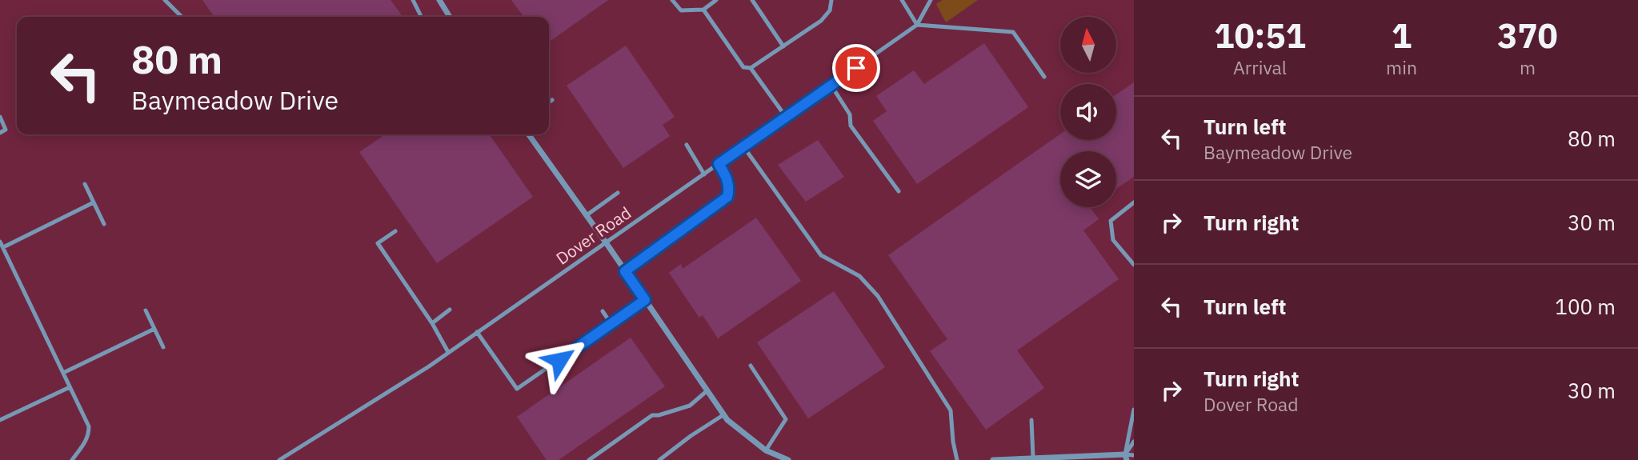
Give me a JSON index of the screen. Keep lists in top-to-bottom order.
{
  "streets": {
    "lane": ["Dover Road"]
  },
  "north": "top",
  "page": {
    "eta": [
      "10:51",
      "Arrival",
      "1",
      "min",
      "370",
      "m"
    ],
    "turn": ["80 m", "Baymeadow Drive"],
    "list": [
      {
        "name": "Turn left",
        "note": "Baymeadow Drive",
        "value": "80 m"
      },
      {
        "name": "Turn right",
        "value": "30 m"
      },
      {
        "name": "Turn left",
        "value": "100 m"
      },
      {
        "name": "Turn right",
        "note": "Dover Road",
        "value": "30 m"
      }
    ]
  }
}
